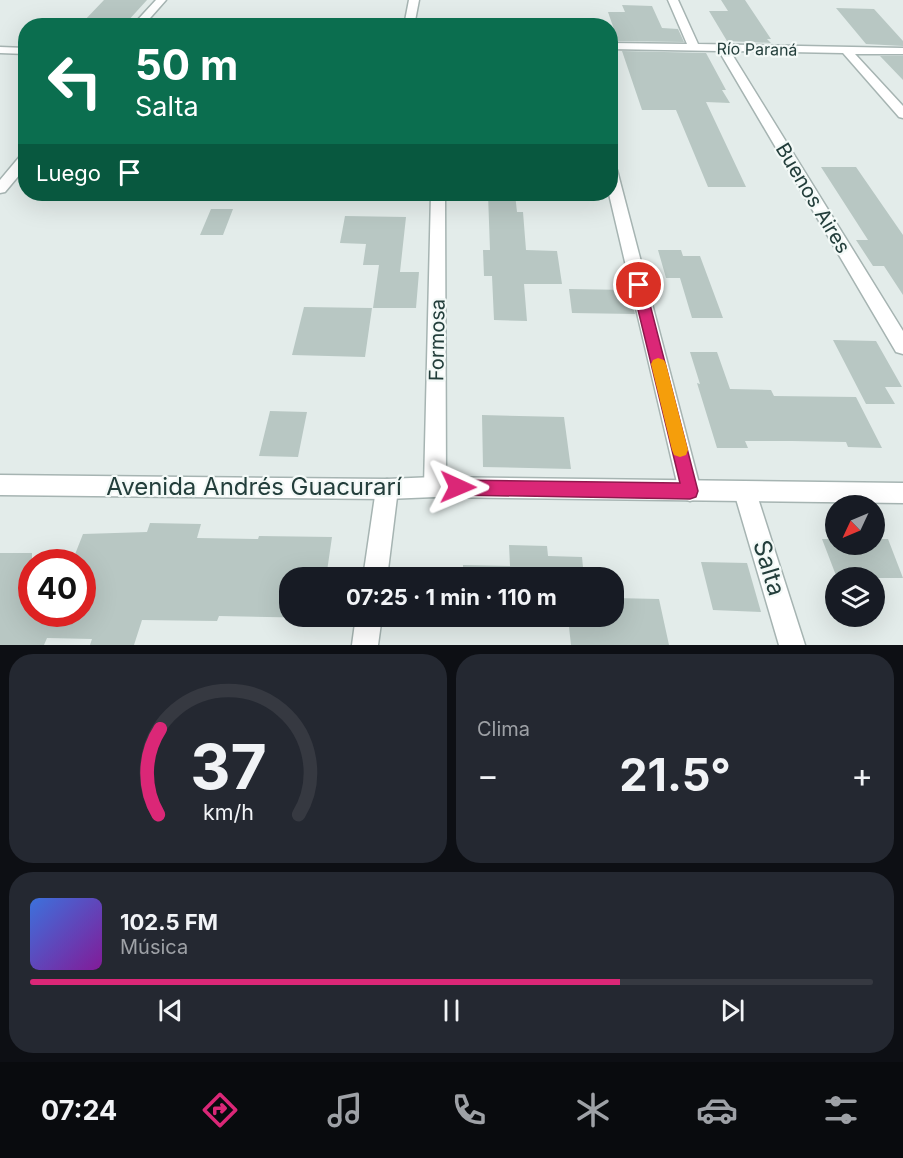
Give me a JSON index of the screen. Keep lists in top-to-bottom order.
{
  "streets": {
    "street": [
      "Río Paraná",
      "Buenos Aires",
      "Formosa",
      "Avenida Andrés Guacurarí",
      "Salta"
    ]
  },
  "crossings": [
    ["Río Paraná", "Buenos Aires"],
    ["Formosa", "Avenida Andrés Guacurarí"],
    ["Avenida Andrés Guacurarí", "Salta"]
  ],
  "north": "bottom left",
  "page": {
    "turn": ["50 m", "Salta"],
    "then": "Luego",
    "limit": "40",
    "trip": "07:25 · 1 min · 110 m",
    "tile": "Clima",
    "heat": ["−", "21.5°", "+"],
    "song": ["102.5 FM", "Música"],
    "tabs": "07:24",
    "gauge": ["37", "km/h"]
  }
}
